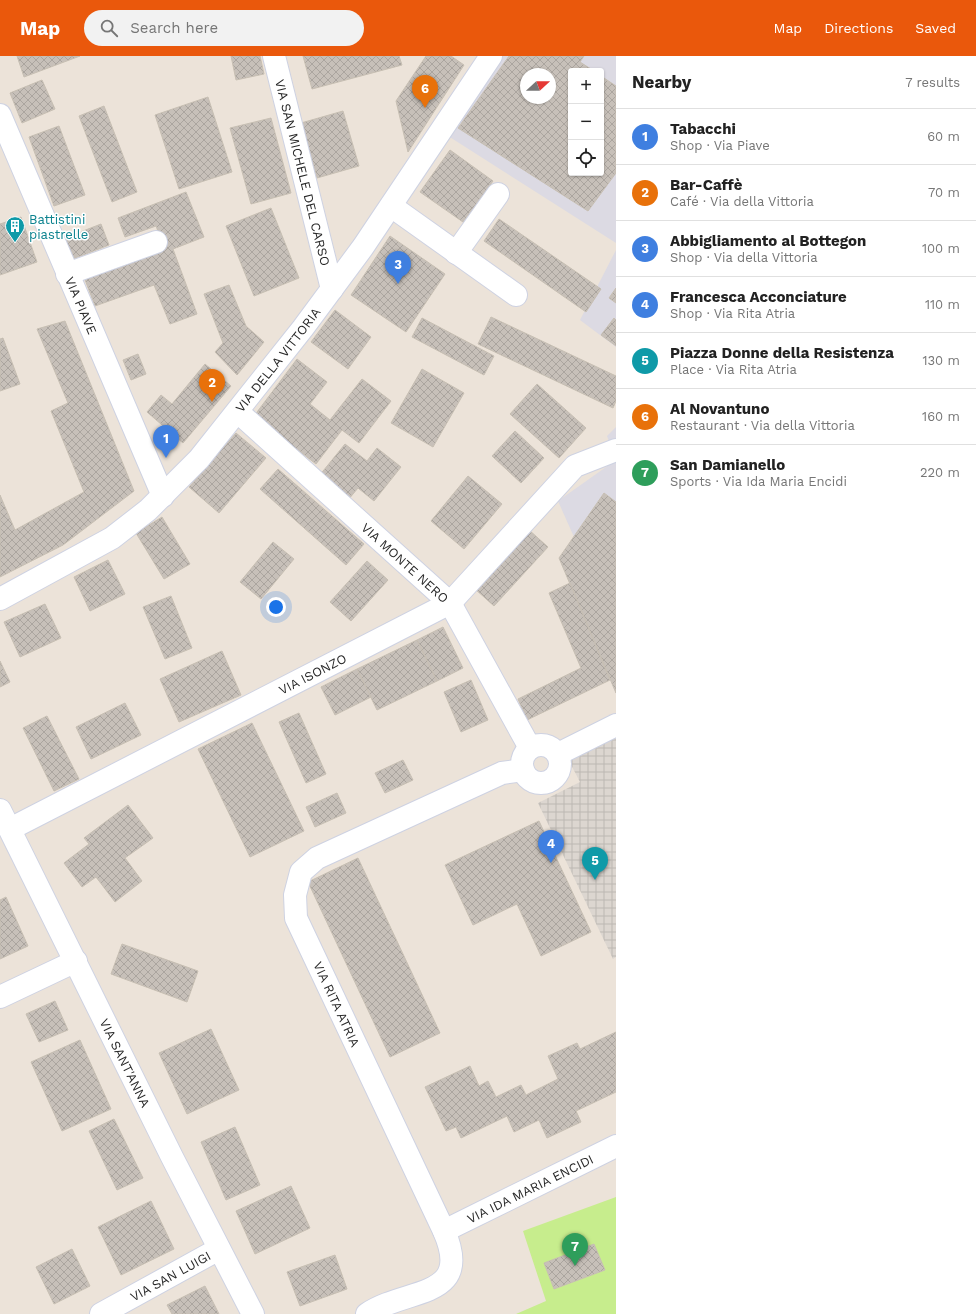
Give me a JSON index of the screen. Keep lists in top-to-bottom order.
{
  "streets": {
    "street": [
      "VIA SAN MICHELE DEL CARSO",
      "VIA PIAVE",
      "VIA DELLA VITTORIA",
      "VIA MONTE NERO",
      "VIA ISONZO",
      "VIA RITA ATRIA",
      "VIA SANT'ANNA",
      "VIA IDA MARIA ENCIDI",
      "VIA SAN LUIGI"
    ]
  },
  "crossings": [
    ["VIA SAN MICHELE DEL CARSO", "VIA DELLA VITTORIA"],
    ["VIA PIAVE", "VIA DELLA VITTORIA"],
    ["VIA DELLA VITTORIA", "VIA MONTE NERO"],
    ["VIA MONTE NERO", "VIA ISONZO"],
    ["VIA MONTE NERO", "VIA RITA ATRIA"],
    ["VIA ISONZO", "VIA SANT'ANNA"],
    ["VIA RITA ATRIA", "VIA IDA MARIA ENCIDI"],
    ["VIA SANT'ANNA", "VIA SAN LUIGI"]
  ],
  "places": {
    "building": ["Battistini piastrelle"]
  },
  "north": "right",
  "page": {
    "header": "Map",
    "search": "Search here",
    "nav": ["Map", "Directions", "Saved"],
    "heading": ["Nearby", "7 results"],
    "map_buttons": ["+", "−"],
    "pins": [
      "6",
      "3",
      "2",
      "1",
      "4",
      "5",
      "7"
    ],
    "list": [
      {
        "mark": "1",
        "name": "Tabacchi",
        "note": "Shop · Via Piave",
        "value": "60 m"
      },
      {
        "mark": "2",
        "name": "Bar-Caffè",
        "note": "Café · Via della Vittoria",
        "value": "70 m"
      },
      {
        "mark": "3",
        "name": "Abbigliamento al Bottegon",
        "note": "Shop · Via della Vittoria",
        "value": "100 m"
      },
      {
        "mark": "4",
        "name": "Francesca Acconciature",
        "note": "Shop · Via Rita Atria",
        "value": "110 m"
      },
      {
        "mark": "5",
        "name": "Piazza Donne della Resistenza",
        "note": "Place · Via Rita Atria",
        "value": "130 m"
      },
      {
        "mark": "6",
        "name": "Al Novantuno",
        "note": "Restaurant · Via della Vittoria",
        "value": "160 m"
      },
      {
        "mark": "7",
        "name": "San Damianello",
        "note": "Sports · Via Ida Maria Encidi",
        "value": "220 m"
      }
    ]
  }
}
